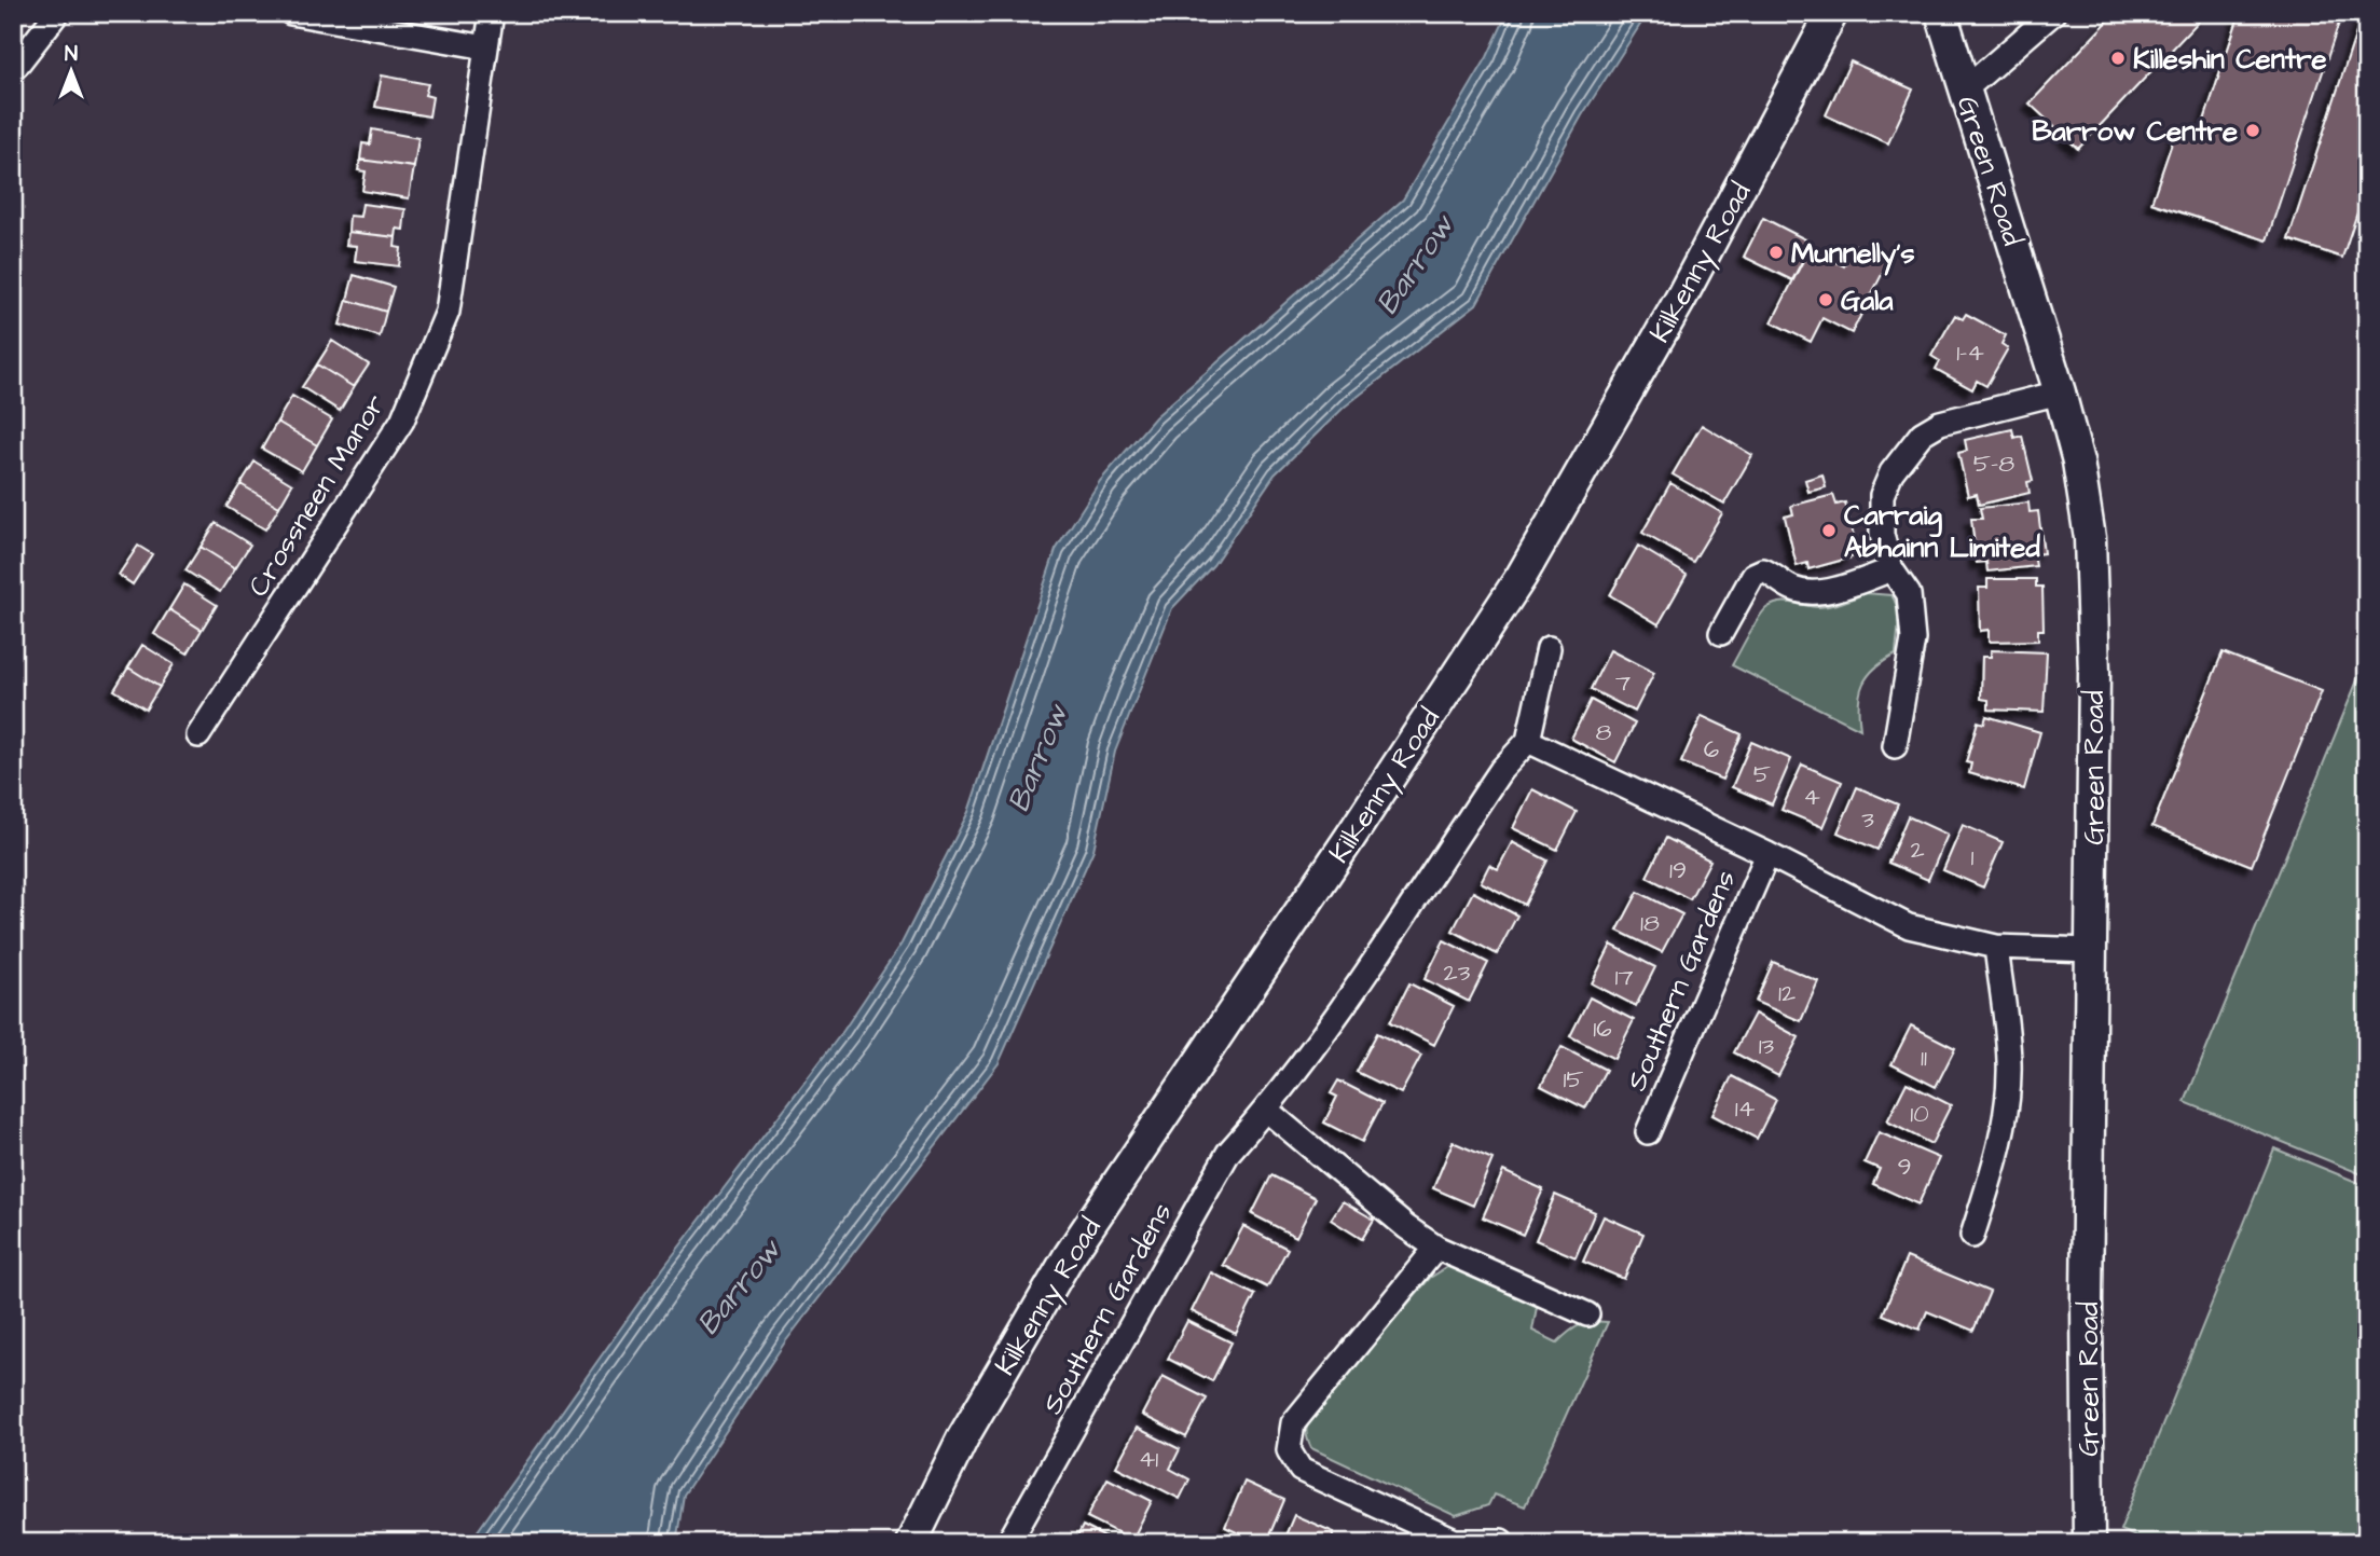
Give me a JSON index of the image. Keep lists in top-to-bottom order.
{
  "streets": {
    "main road": ["Green Road", "Kilkenny Road"],
    "street": ["Crossneen Manor", "Southern Gardens"]
  },
  "crossings": [
    ["Green Road", "Southern Gardens"]
  ],
  "water": ["Barrow"],
  "places": [
    "Killeshin Centre",
    "Barrow Centre",
    "Munnelly's",
    "Gala",
    "Carraig Abhainn Limited"
  ],
  "house_numbers": [
    "1-4",
    "5-8",
    "7",
    "8",
    "6",
    "5",
    "4",
    "3",
    "2",
    "1",
    "19",
    "18",
    "23",
    "17",
    "12",
    "16",
    "13",
    "11",
    "15",
    "14",
    "10",
    "9",
    "41"
  ],
  "north": "top"
}
